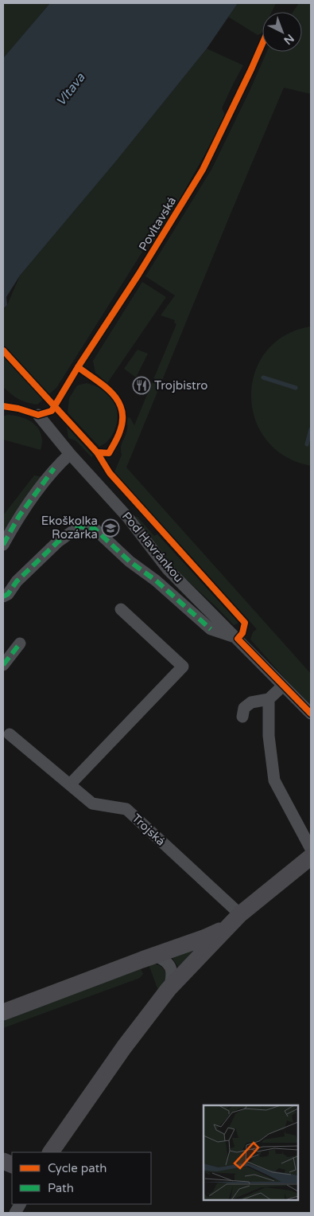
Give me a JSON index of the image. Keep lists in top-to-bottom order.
{
  "streets": {
    "street": ["Pod Havránkou", "Trojská"],
    "cycle path": ["Povltavská"]
  },
  "water": ["Vltava"],
  "places": {
    "restaurant": ["Trojbistro"],
    "school or university": ["Ekoškolka Rozárka"]
  },
  "legend": ["Cycle path", "Path"],
  "north": "bottom right"
}
